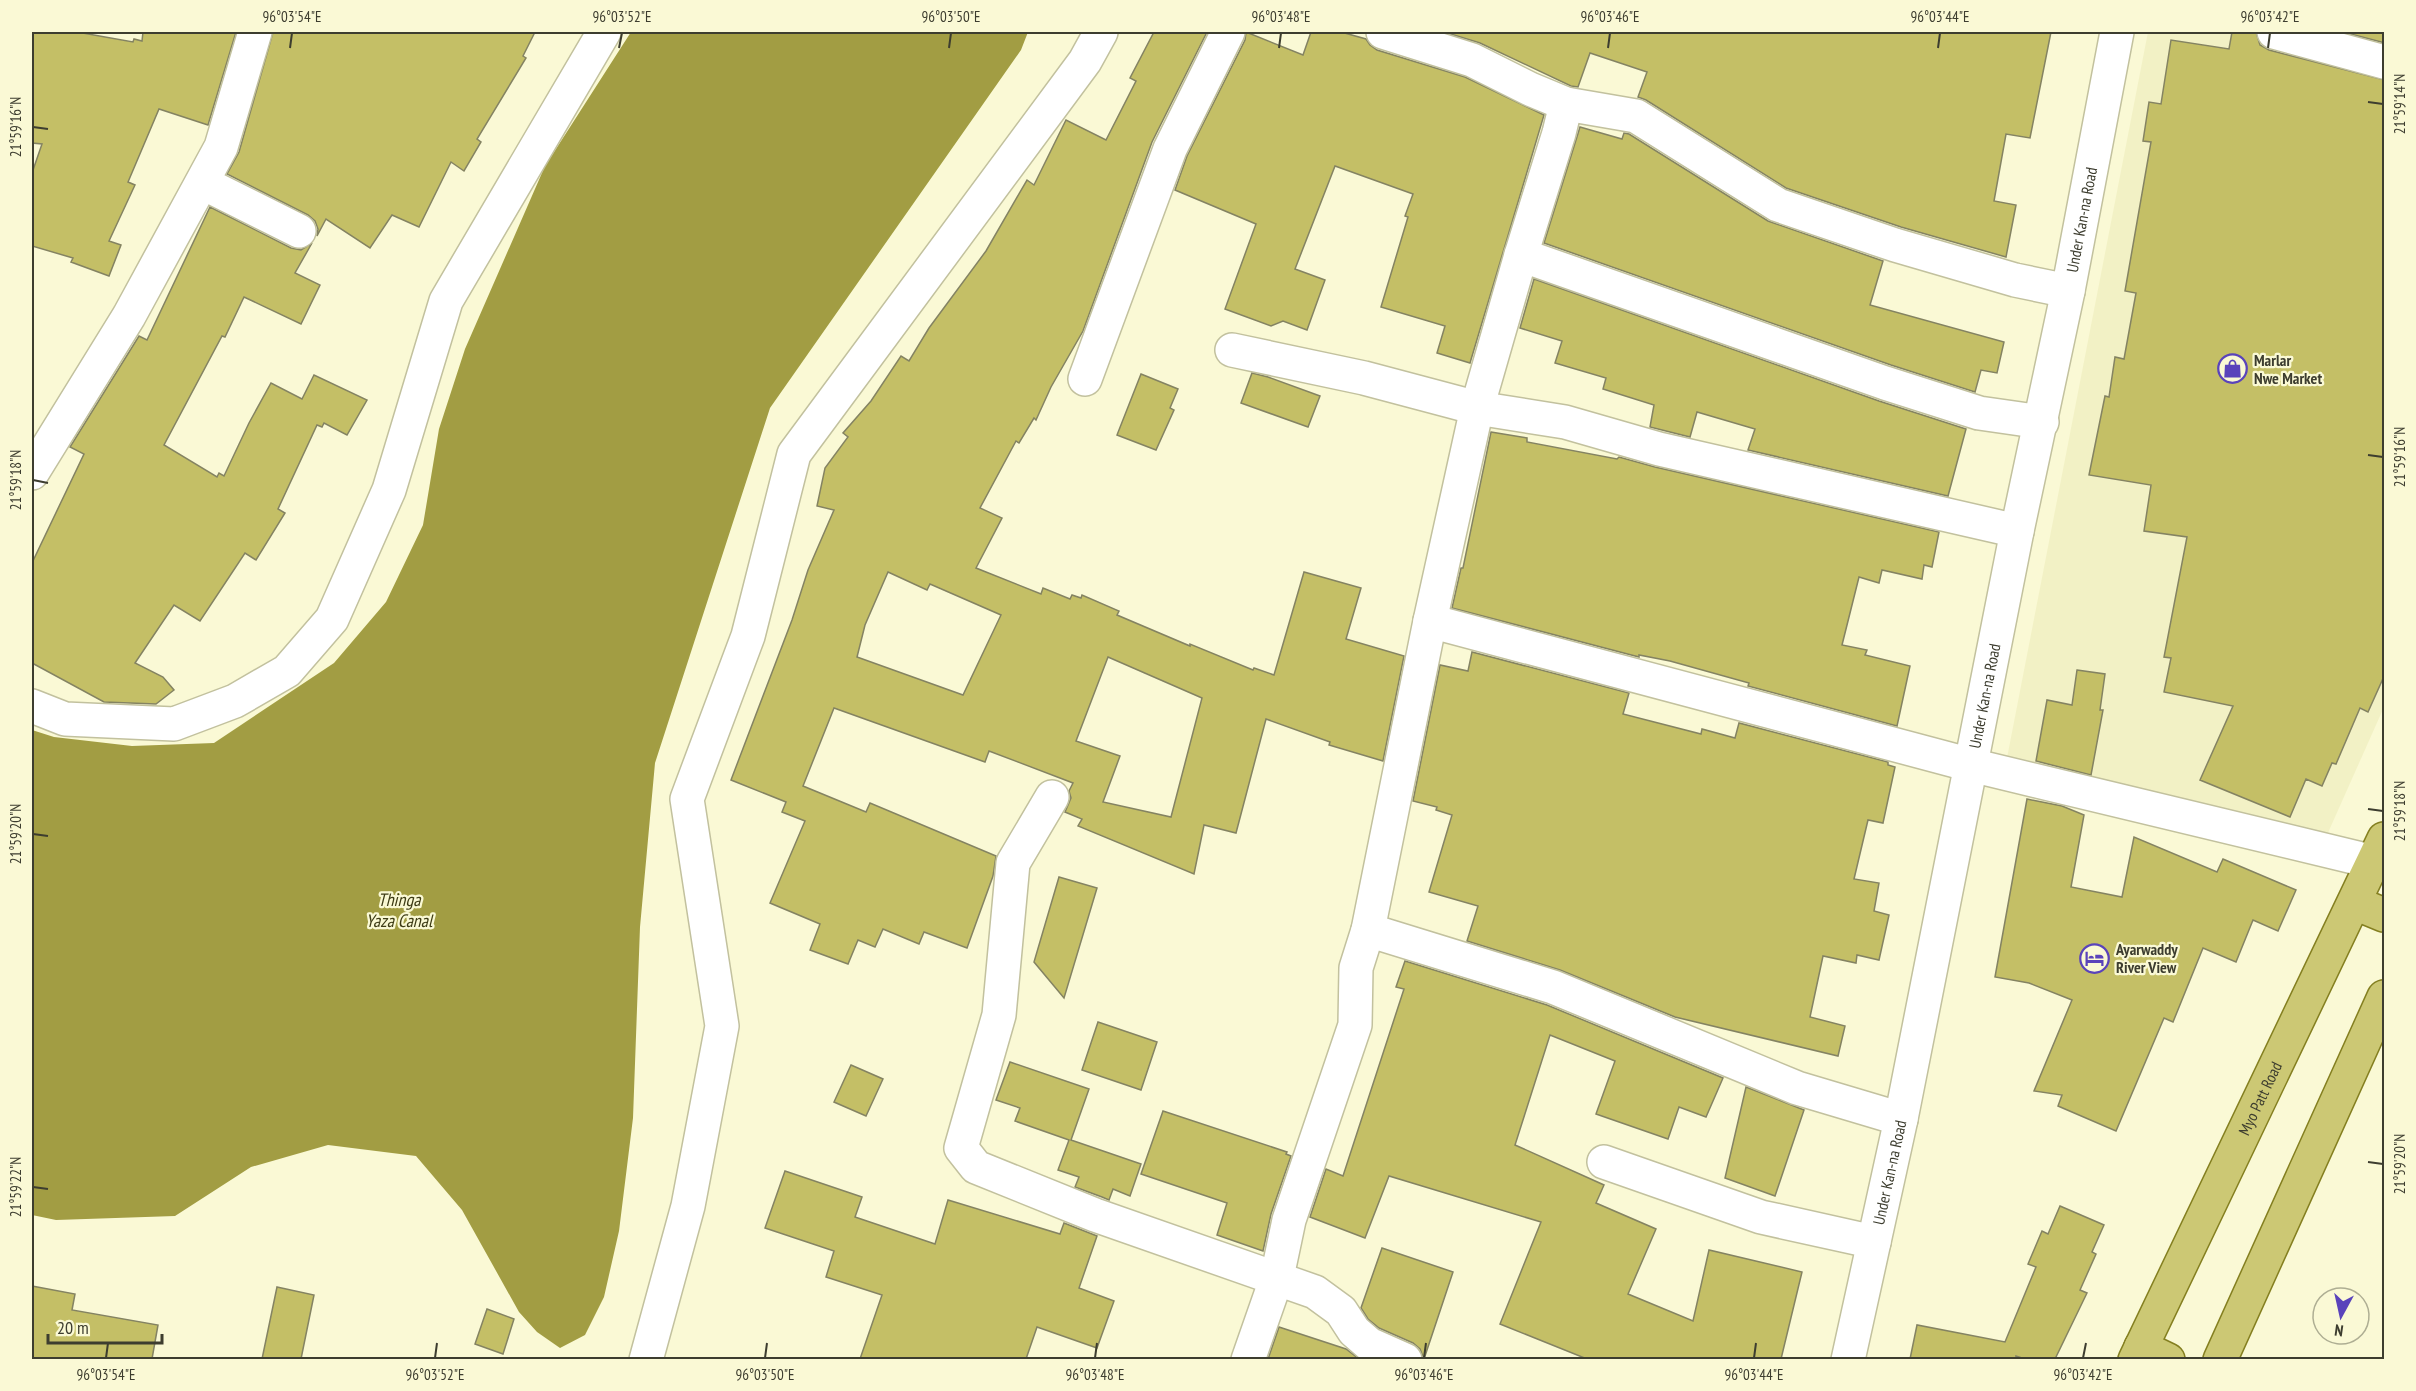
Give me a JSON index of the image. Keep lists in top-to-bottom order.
{
  "streets": {
    "main road": ["Myo Patt Road"],
    "street": ["Under Kan-na Road"]
  },
  "water": ["Thinga Yaza Canal"],
  "places": {
    "shop": ["Marlar Nwe Market"],
    "hotel": ["Ayarwaddy River View"]
  },
  "scale_bar": "20 m",
  "north": "bottom",
  "coordinates": [
    "96°03'54\"E",
    "96°03'52\"E",
    "96°03'50\"E",
    "96°03'48\"E",
    "96°03'46\"E",
    "96°03'44\"E",
    "96°03'42\"E",
    "21°59'14\"N",
    "21°59'16\"N",
    "21°59'18\"N",
    "21°59'20\"N",
    "21°59'22\"N"
  ]
}
